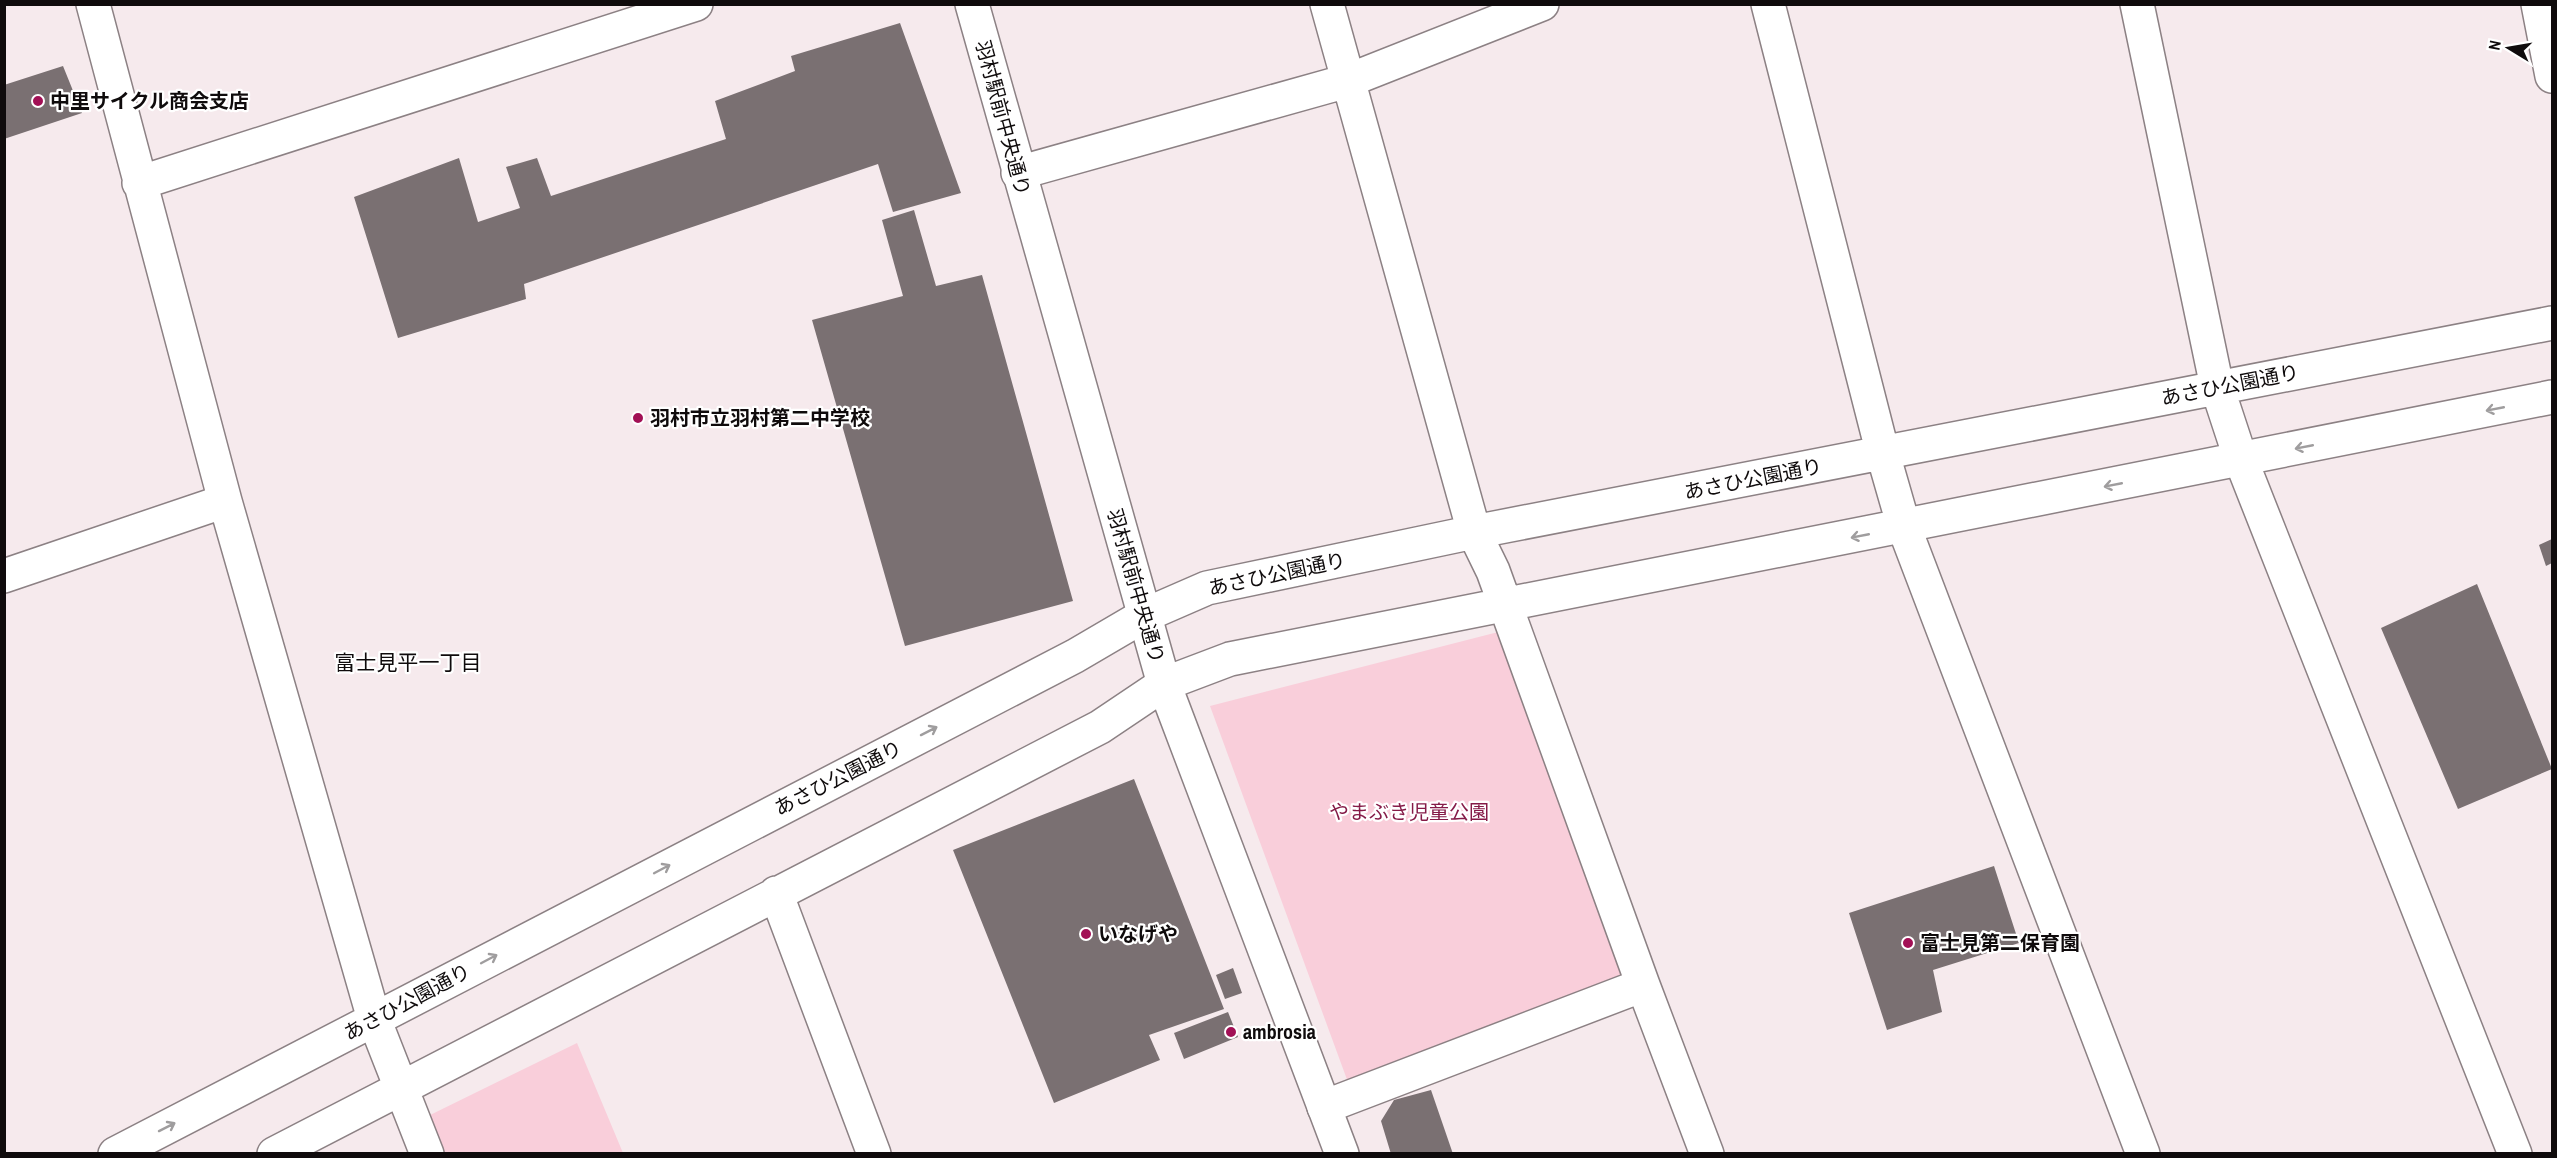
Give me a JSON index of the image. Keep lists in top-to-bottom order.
{
  "streets": {
    "street": ["羽村駅前中央通り", "あさひ公園通り"]
  },
  "crossings": [
    ["羽村駅前中央通り", "あさひ公園通り"]
  ],
  "districts": ["富士見平一丁目"],
  "parks": ["やまぶき児童公園"],
  "places": [
    "中里サイクル商会支店",
    "羽村市立羽村第二中学校",
    "いなげや",
    "富士見第二保育園",
    "ambrosia"
  ],
  "north": "left"
}
